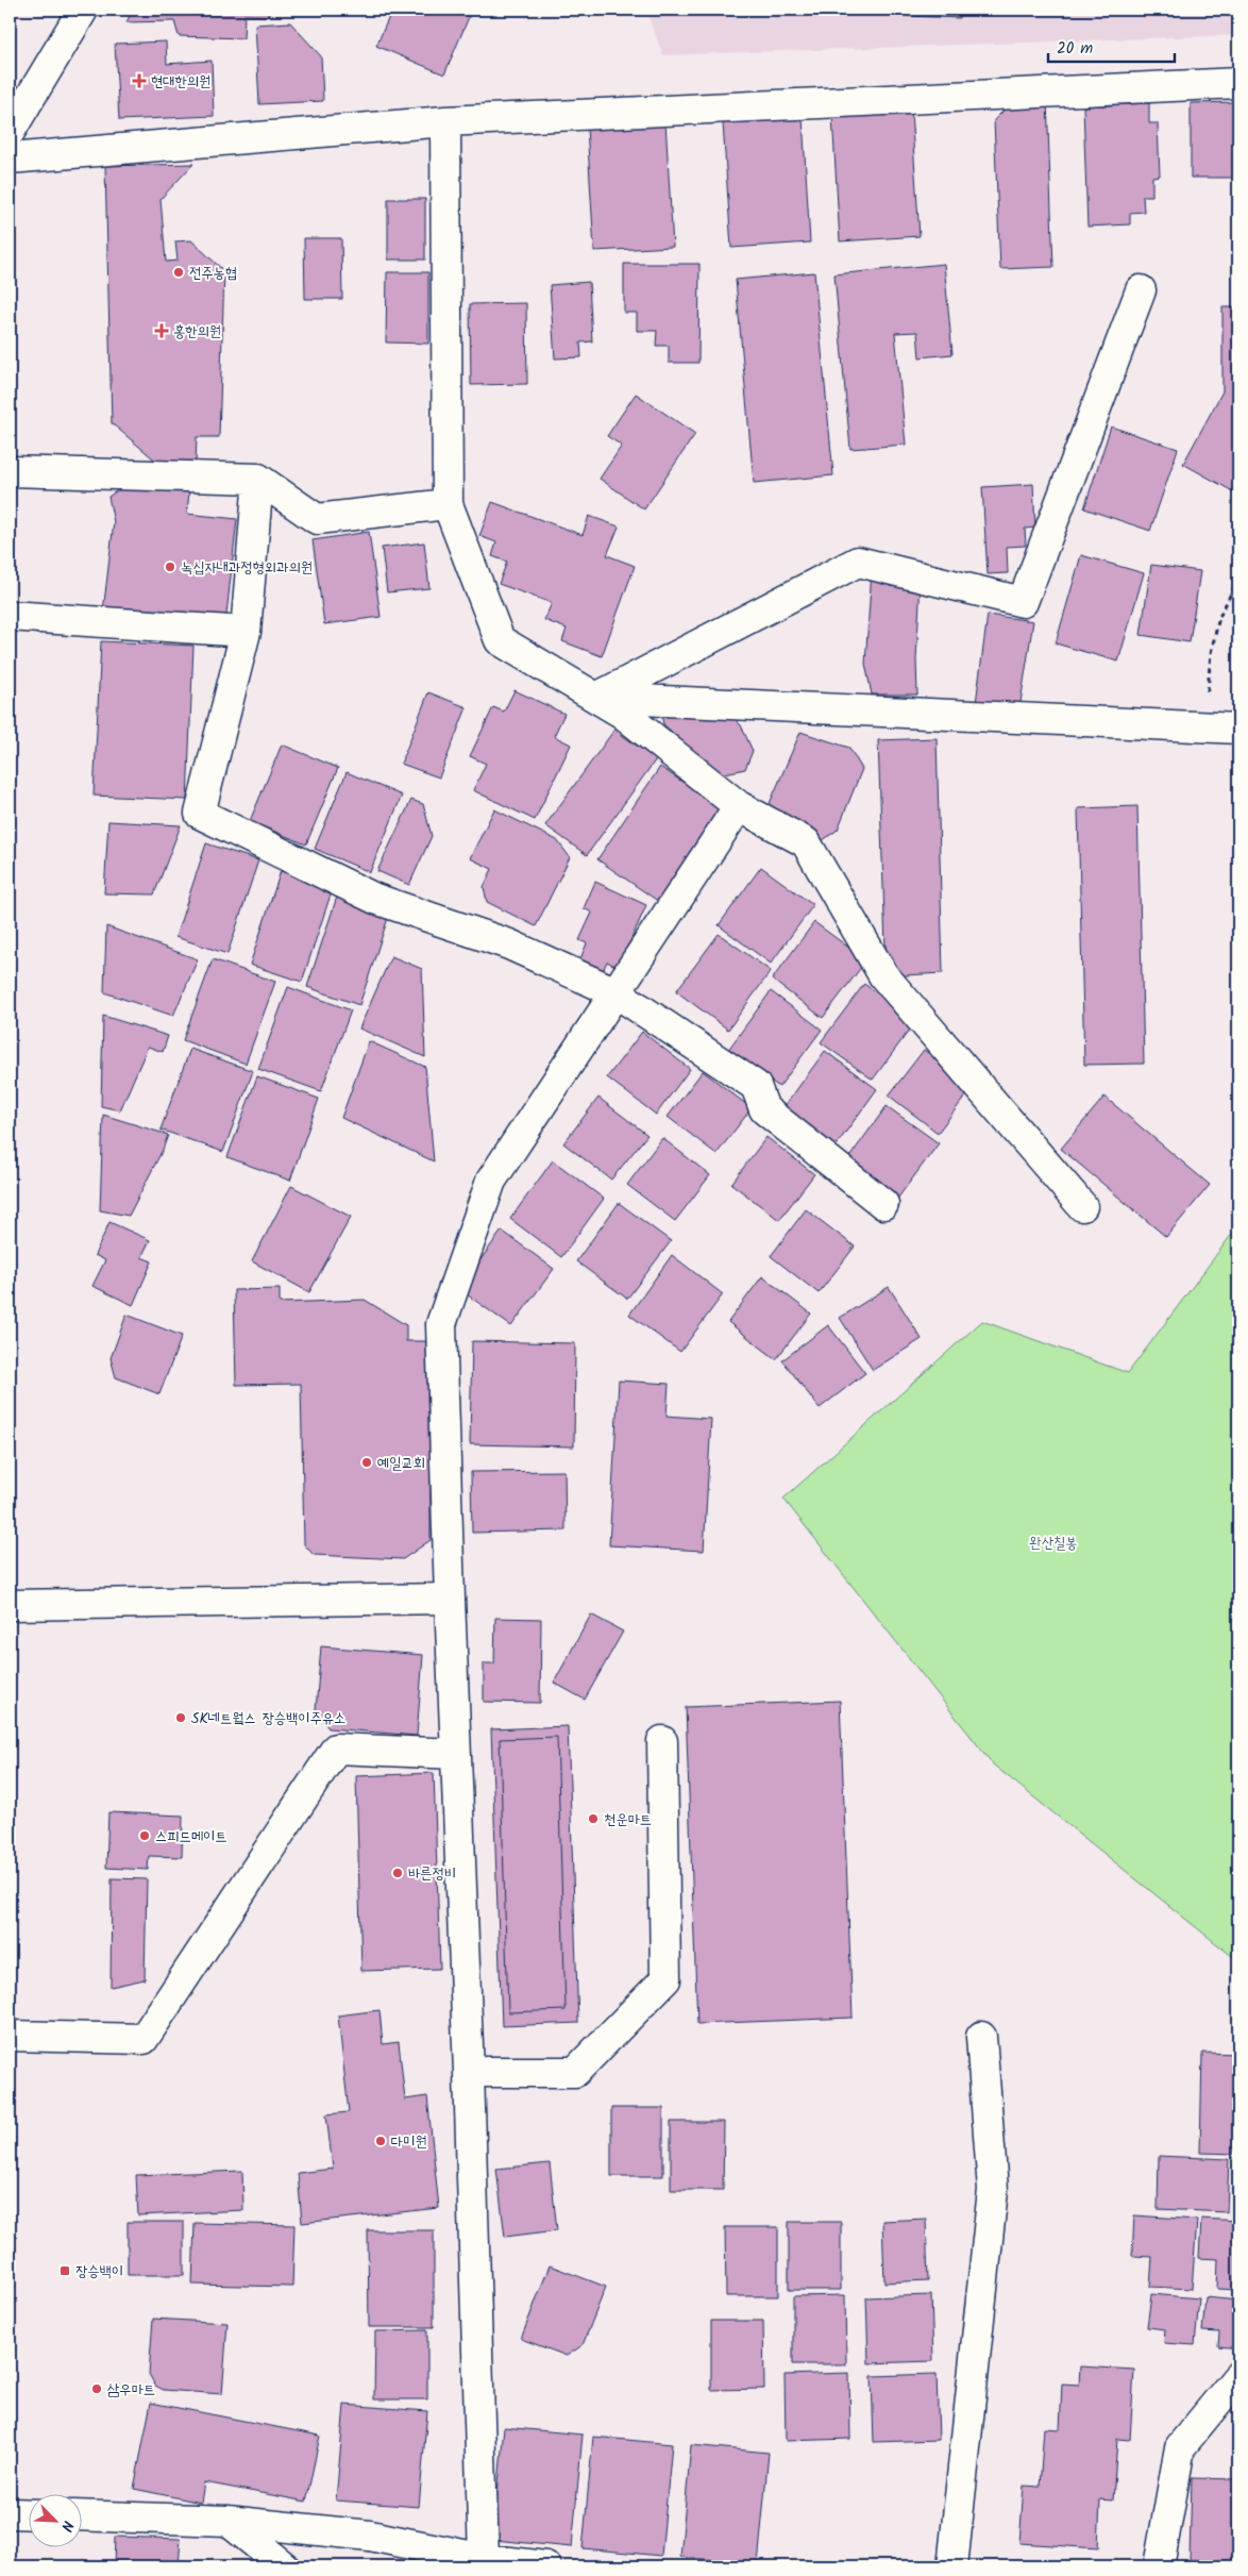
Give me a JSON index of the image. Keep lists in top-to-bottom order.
{
  "parks": ["완산칠봉"],
  "places": {
    "health": ["현대한의원", "홍한의원"],
    "other": [
      "전주농협",
      "녹십자내과정형외과의원",
      "예일교회",
      "SK네트웤스 장승백이주유소",
      "천운마트",
      "스피드메이트",
      "바른정비",
      "다미원",
      "삼우마트"
    ],
    "transit": ["장승백이"]
  },
  "scale_bar": "20 m",
  "north": "bottom right"
}
